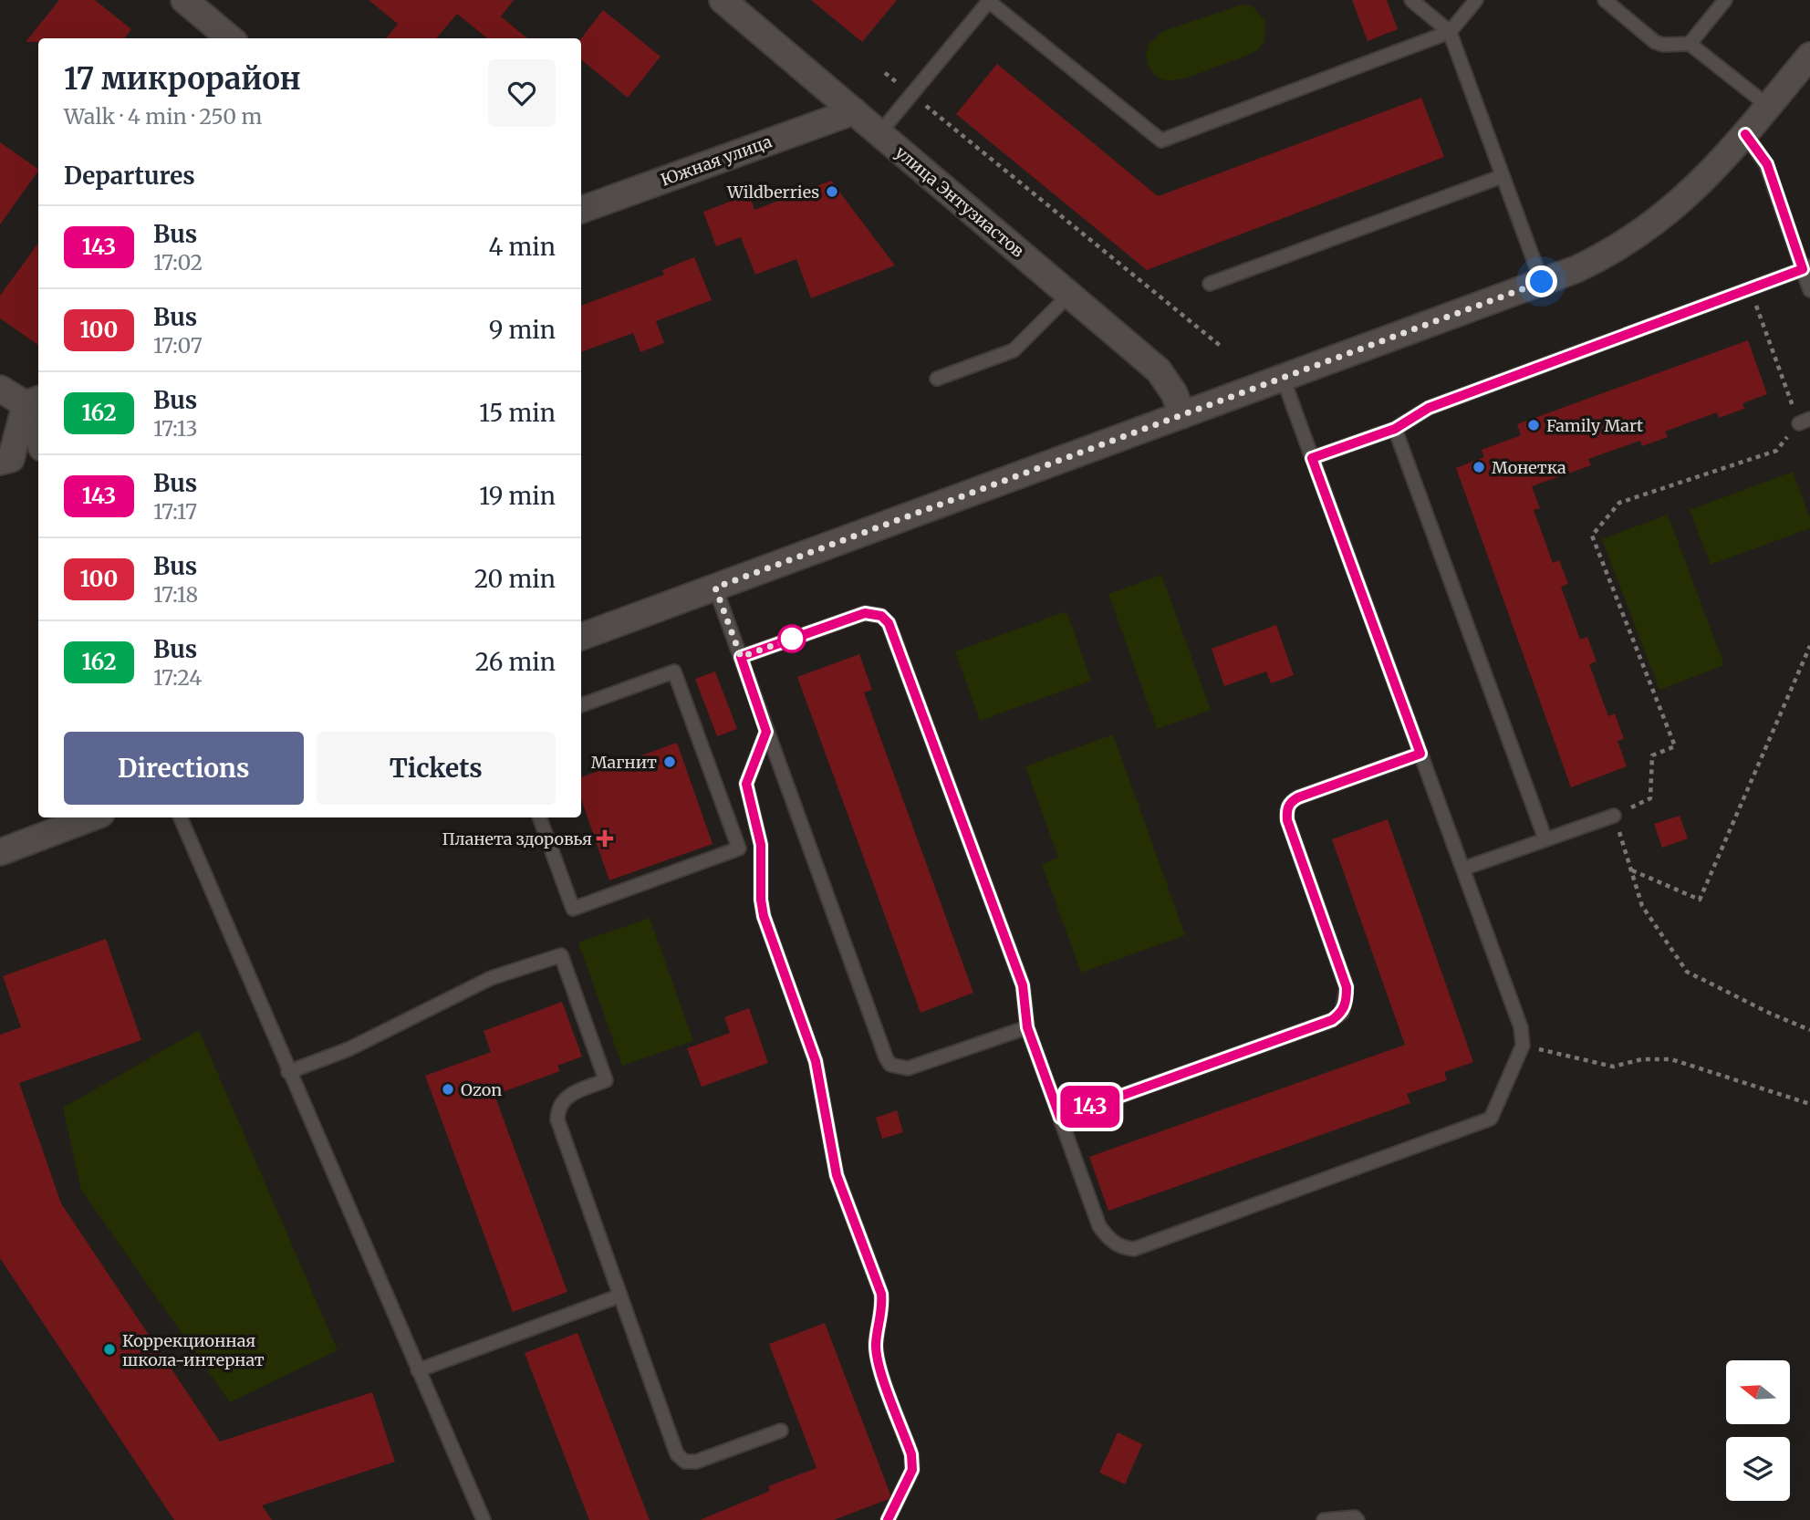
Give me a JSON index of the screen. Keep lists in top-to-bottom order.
{
  "streets": {
    "street": ["Южная улица", "улица Энтузиастов"]
  },
  "crossings": [
    ["Южная улица", "улица Энтузиастов"]
  ],
  "places": {
    "other": [
      "Wildberries",
      "Family Mart",
      "Монетка",
      "Магнит",
      "Ozon",
      "Коррекционная школа-интернат"
    ],
    "health": ["Планета здоровья"]
  },
  "lines": ["bus line 143"],
  "north": "left",
  "page": {
    "on_map": "143",
    "heading": [
      ["17 микрорайон", "Walk · 4 min · 250 m"],
      "Departures"
    ],
    "list": [
      {
        "mark": "143",
        "name": "Bus",
        "note": "17:02",
        "value": "4 min"
      },
      {
        "mark": "100",
        "name": "Bus",
        "note": "17:07",
        "value": "9 min"
      },
      {
        "mark": "162",
        "name": "Bus",
        "note": "17:13",
        "value": "15 min"
      },
      {
        "mark": "143",
        "name": "Bus",
        "note": "17:17",
        "value": "19 min"
      },
      {
        "mark": "100",
        "name": "Bus",
        "note": "17:18",
        "value": "20 min"
      },
      {
        "mark": "162",
        "name": "Bus",
        "note": "17:24",
        "value": "26 min"
      }
    ],
    "buttons": ["Directions", "Tickets"]
  }
}
